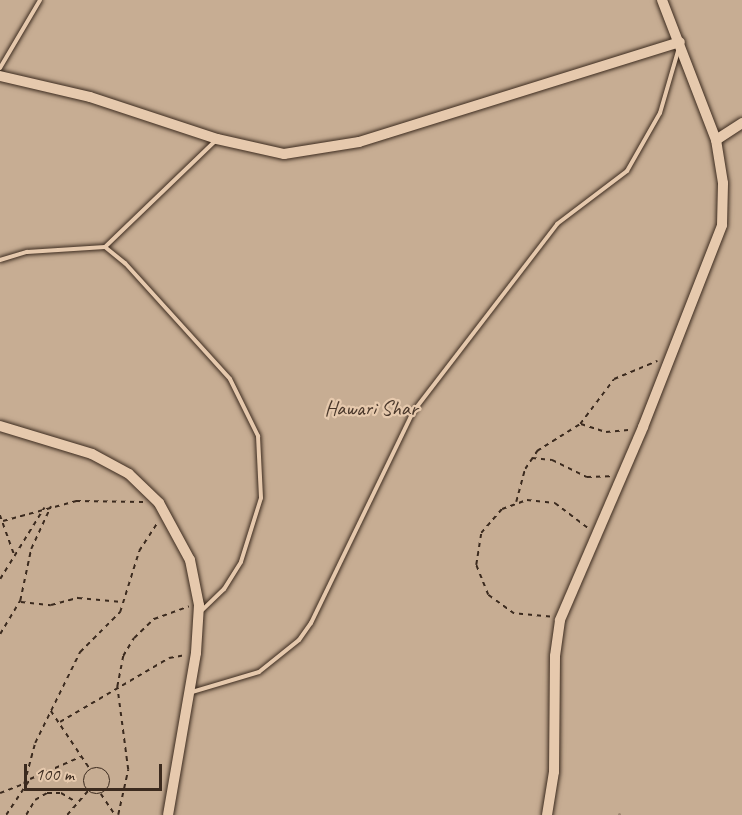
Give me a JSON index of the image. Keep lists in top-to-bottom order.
{
  "parks": ["Hawari Shar"],
  "scale_bar": "100 m"
}
